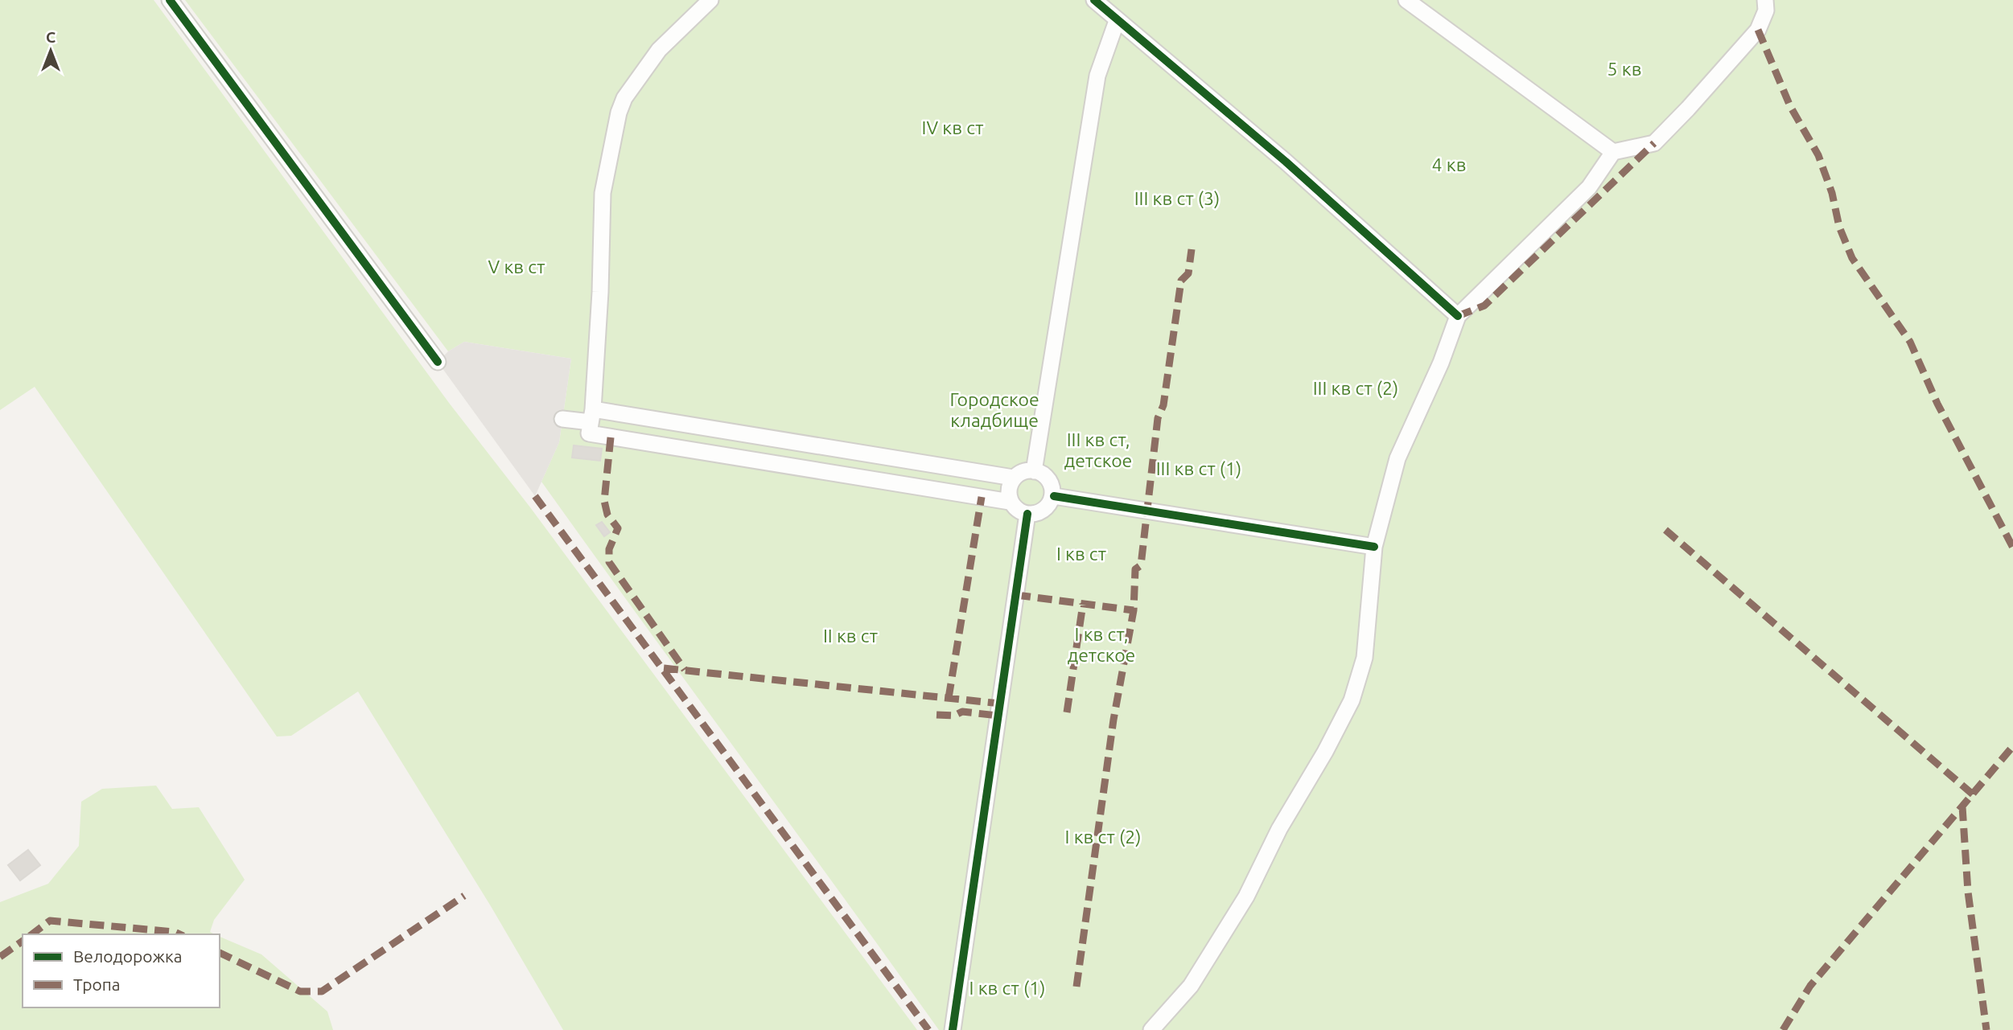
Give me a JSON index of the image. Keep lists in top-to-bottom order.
{
  "parks": [
    "5 кв",
    "IV кв ст",
    "4 кв",
    "III кв ст (3)",
    "V кв ст",
    "III кв ст (2)",
    "Городское кладбище",
    "III кв ст, детское",
    "III кв ст (1)",
    "I кв ст",
    "I кв ст, детское",
    "II кв ст",
    "I кв ст (2)",
    "I кв ст (1)"
  ],
  "legend": ["Велодорожка", "Тропа"],
  "north": "top"
}
